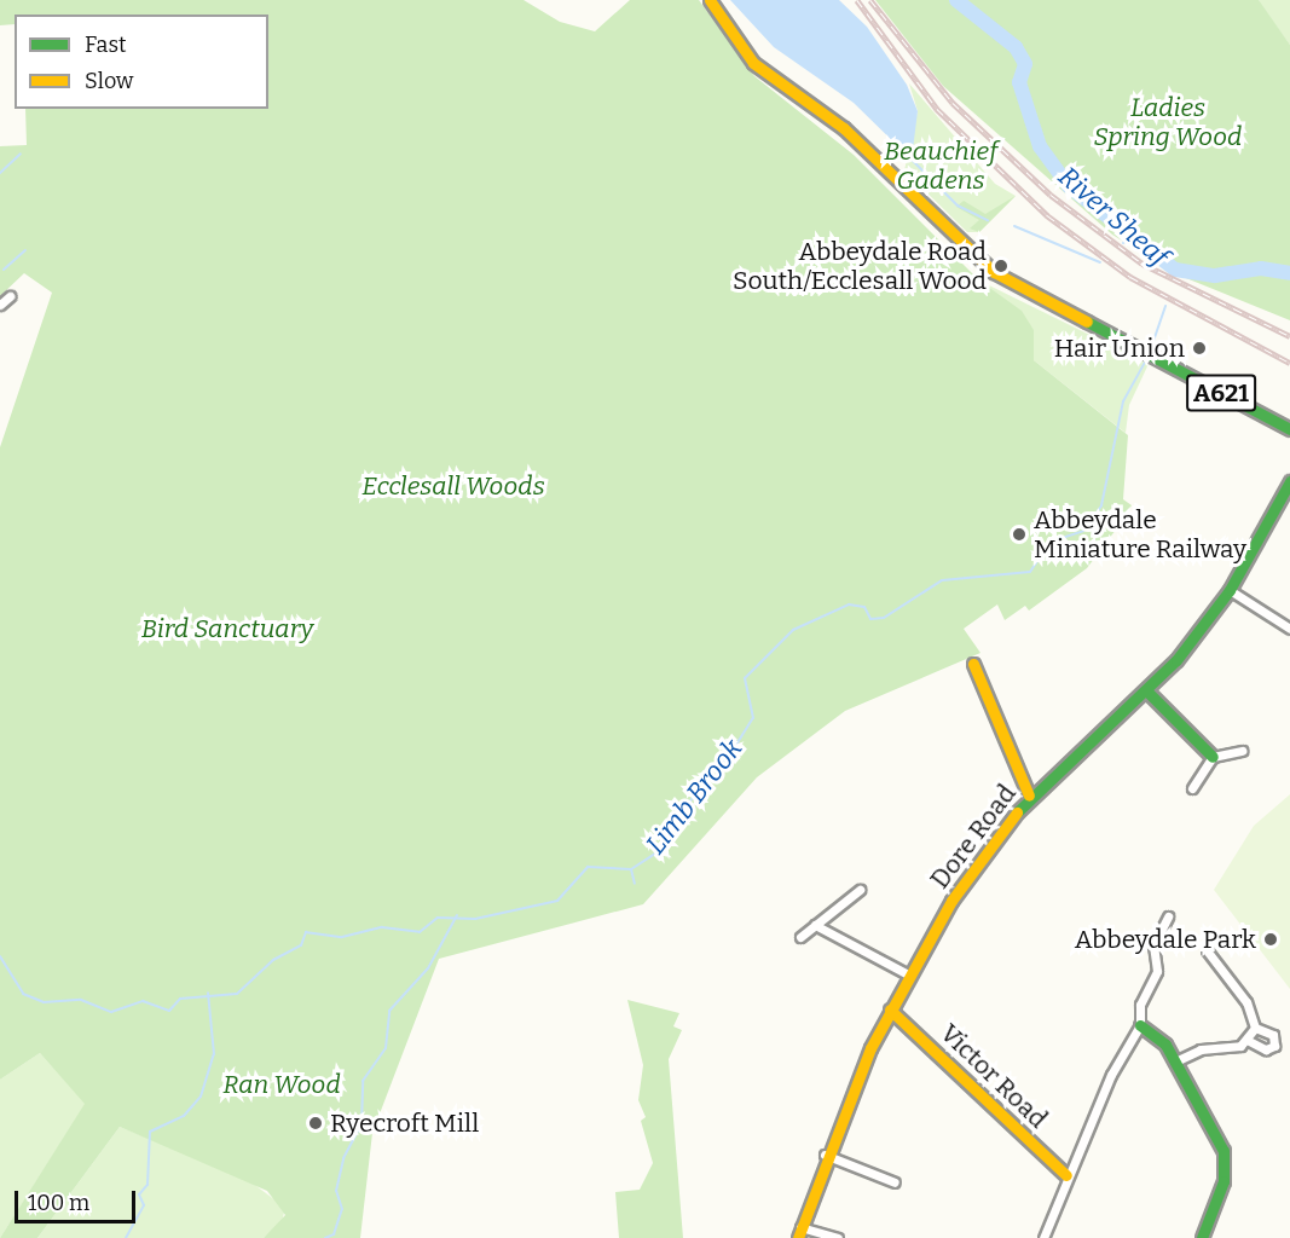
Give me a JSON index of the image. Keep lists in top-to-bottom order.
{
  "streets": {
    "street": ["A621", "Dore Road", "Victor Road"]
  },
  "crossings": [
    ["Dore Road", "Victor Road"]
  ],
  "water": ["River Sheaf", "Limb Brook"],
  "parks": [
    "Ladies Spring Wood",
    "Beauchief Gadens",
    "Ecclesall Woods",
    "Bird Sanctuary",
    "Ran Wood"
  ],
  "places": [
    "Abbeydale Road South/Ecclesall Wood",
    "Hair Union",
    "Abbeydale Miniature Railway",
    "Abbeydale Park",
    "Ryecroft Mill"
  ],
  "legend": ["Fast", "Slow"],
  "scale_bar": "100 m"
}
